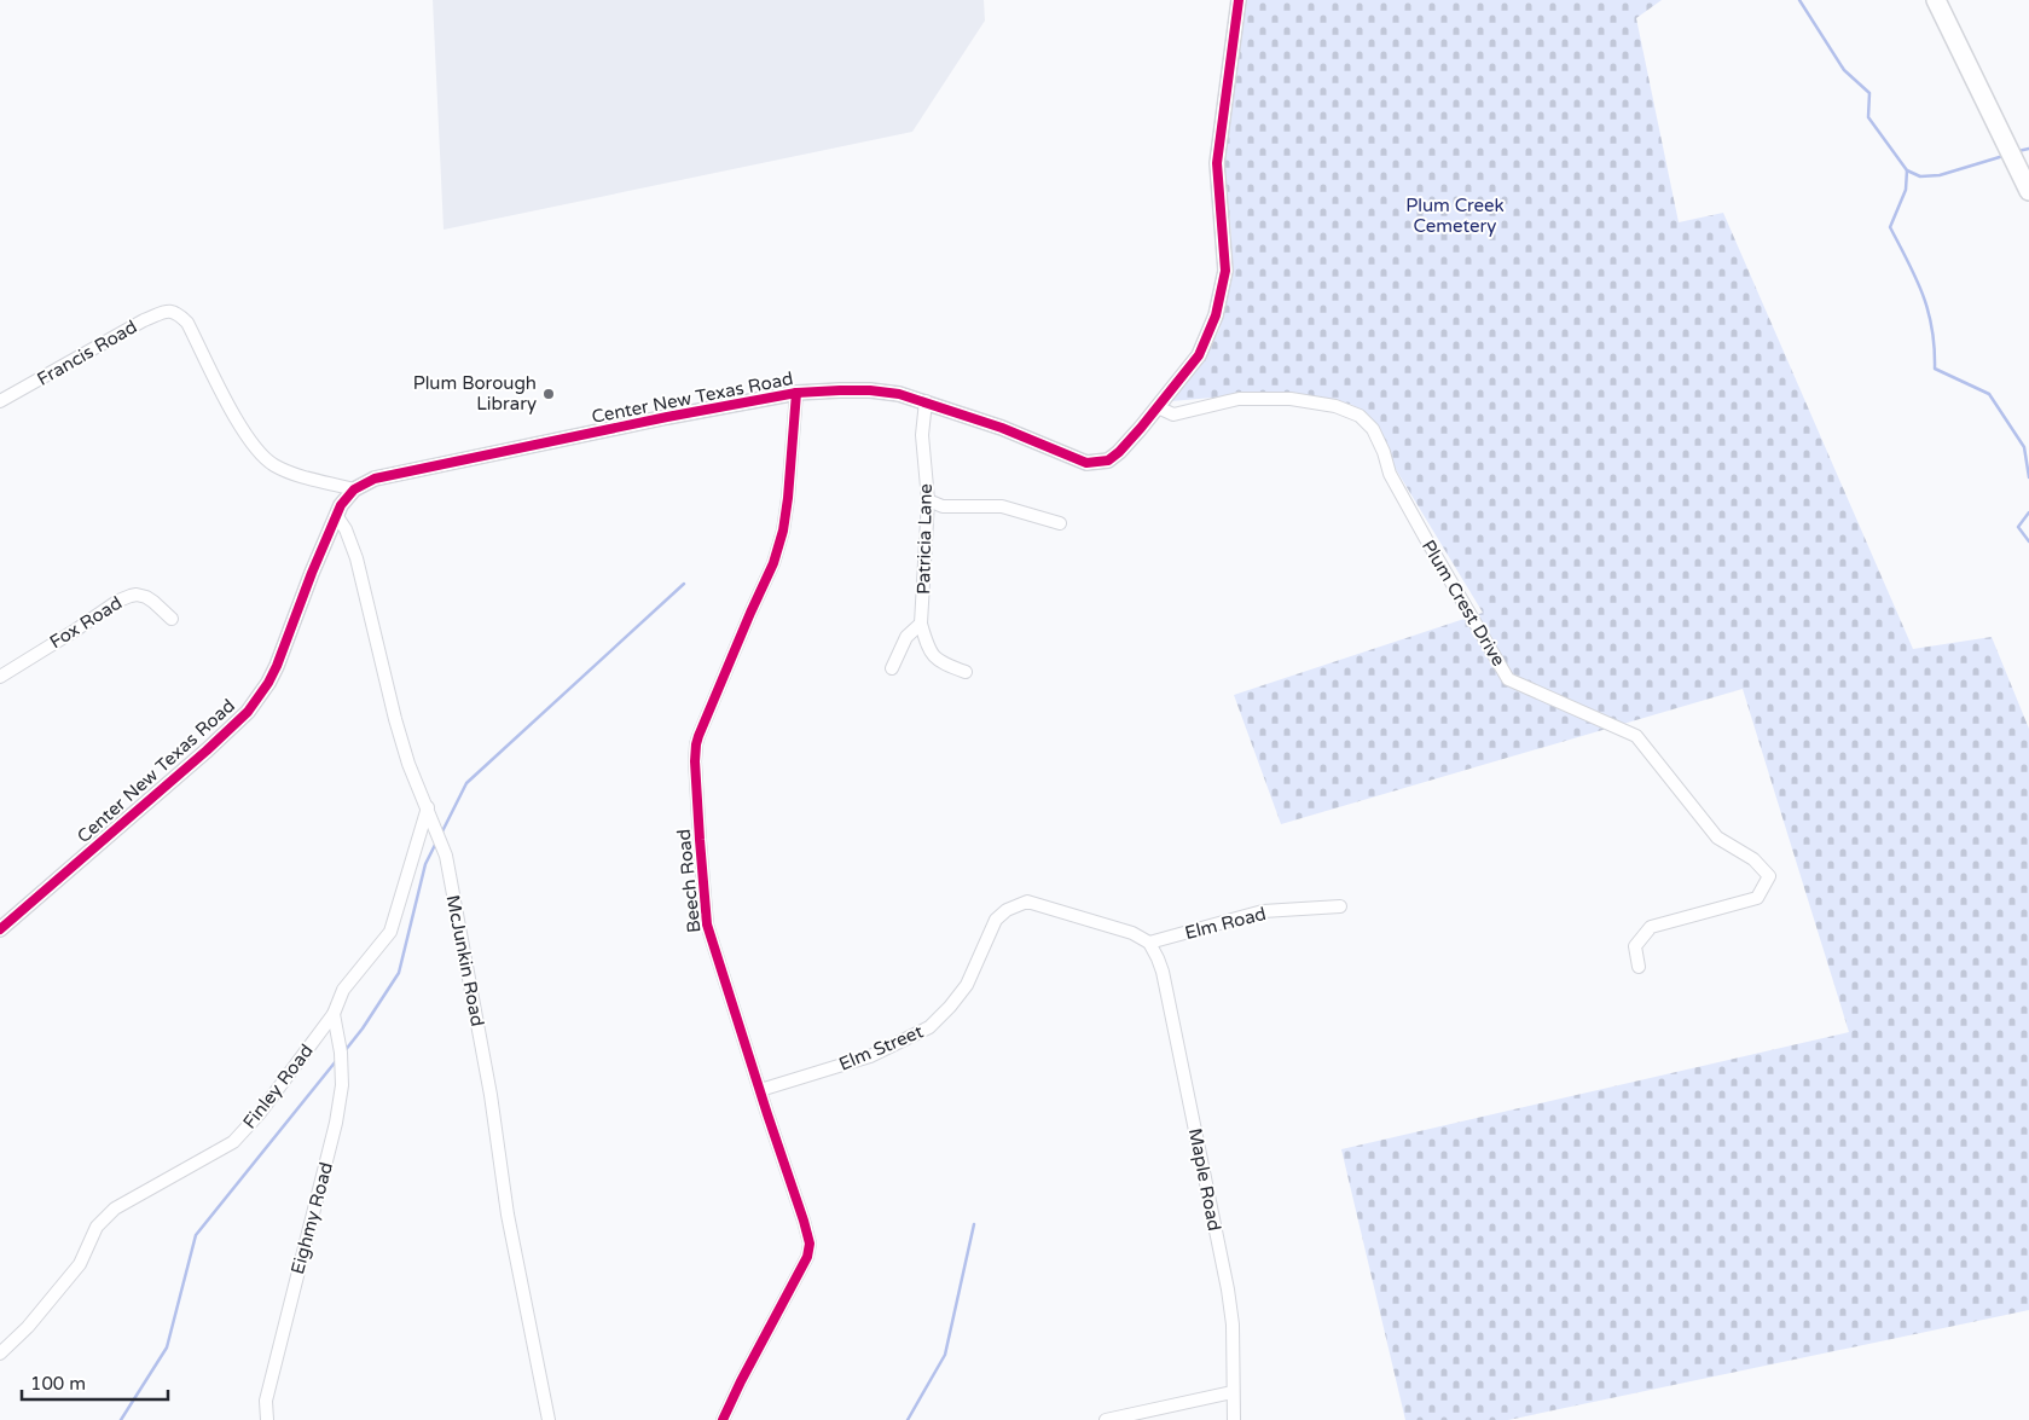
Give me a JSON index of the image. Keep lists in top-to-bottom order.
{
  "streets": {
    "street": [
      "Francis Road",
      "Center New Texas Road",
      "Patricia Lane",
      "Plum Crest Drive",
      "Fox Road",
      "Beech Road",
      "Elm Road",
      "McJunkin Road",
      "Elm Street",
      "Finley Road",
      "Maple Road",
      "Eighmy Road"
    ]
  },
  "crossings": [
    ["Francis Road", "Center New Texas Road"],
    ["Center New Texas Road", "Patricia Lane"],
    ["Center New Texas Road", "Plum Crest Drive"],
    ["Center New Texas Road", "Beech Road"],
    ["Center New Texas Road", "McJunkin Road"],
    ["Beech Road", "Elm Street"],
    ["Elm Road", "Elm Street"],
    ["Elm Road", "Maple Road"],
    ["McJunkin Road", "Finley Road"],
    ["Elm Street", "Maple Road"],
    ["Finley Road", "Eighmy Road"]
  ],
  "parks": ["Plum Creek Cemetery"],
  "places": ["Plum Borough Library"],
  "scale_bar": "100 m"
}
